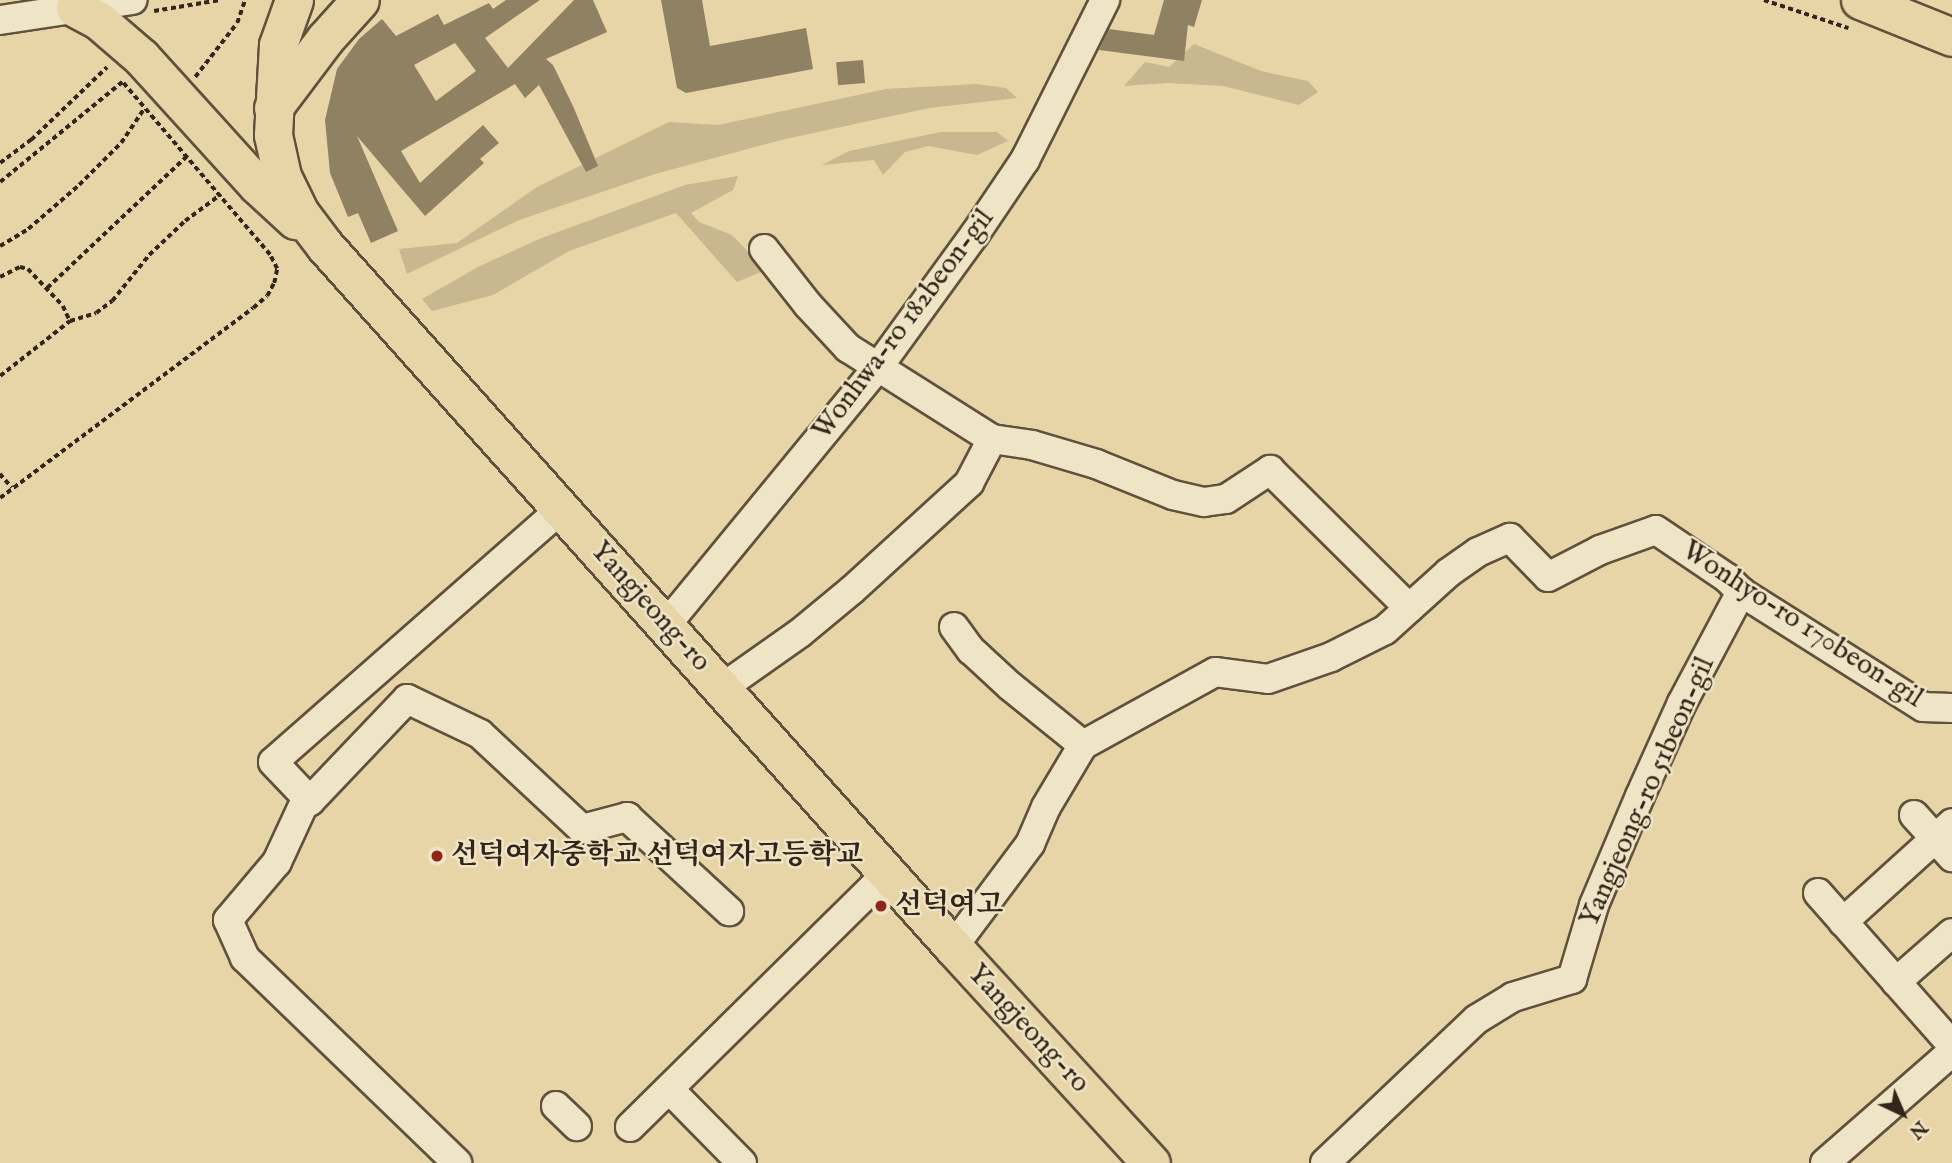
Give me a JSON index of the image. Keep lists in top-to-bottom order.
{
  "streets": {
    "main road": ["Yangjeong-ro"],
    "street": ["Wonhwa-ro 182beon-gil", "Wonhyo-ro 170beon-gil", "Yangjeong-ro 51beon-gil"]
  },
  "crossings": [
    ["Wonhwa-ro 182beon-gil", "Yangjeong-ro"],
    ["Wonhyo-ro 170beon-gil", "Yangjeong-ro 51beon-gil"]
  ],
  "places": ["선덕여자중학교 선덕여자고등학교", "선덕여고"],
  "north": "bottom right"
}
